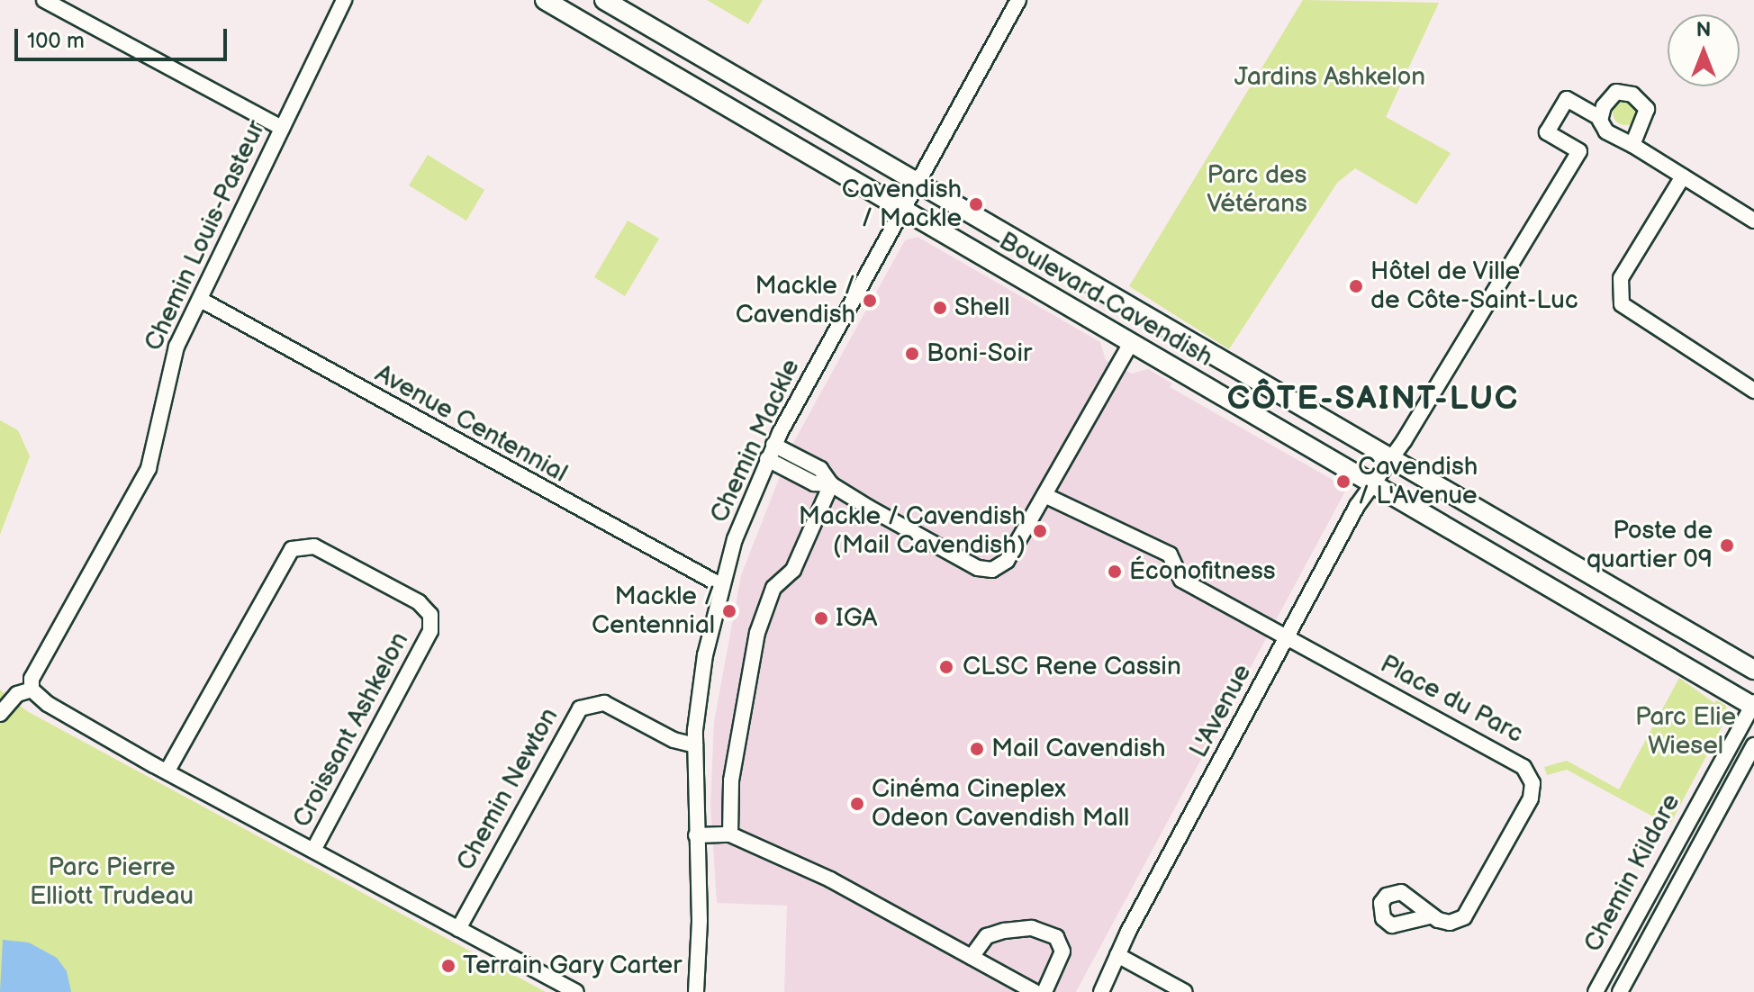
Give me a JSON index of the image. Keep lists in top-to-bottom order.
{
  "streets": {
    "main road": ["Boulevard Cavendish"],
    "street": [
      "Chemin Louis-Pasteur",
      "Avenue Centennial",
      "Chemin Mackle",
      "Place du Parc",
      "L'Avenue",
      "Croissant Ashkelon",
      "Chemin Newton",
      "Chemin Kildare"
    ]
  },
  "crossings": [
    ["Chemin Louis-Pasteur", "Avenue Centennial"],
    ["Boulevard Cavendish", "Chemin Mackle"],
    ["Boulevard Cavendish", "L'Avenue"],
    ["Boulevard Cavendish", "Chemin Kildare"],
    ["Avenue Centennial", "Chemin Mackle"],
    ["Chemin Mackle", "Chemin Newton"],
    ["Place du Parc", "L'Avenue"]
  ],
  "districts": ["CÔTE-SAINT-LUC"],
  "parks": [
    "Jardins Ashkelon",
    "Parc des Vétérans",
    "Parc Elie Wiesel",
    "Parc Pierre Elliott Trudeau"
  ],
  "places": [
    "Cavendish / Mackle",
    "Hôtel de Ville de Côte-Saint-Luc",
    "Mackle / Cavendish",
    "Shell",
    "Boni-Soir",
    "Cavendish / L'Avenue",
    "Mackle / Cavendish (Mail Cavendish)",
    "Poste de quartier 09",
    "Éconofitness",
    "Mackle / Centennial",
    "IGA",
    "CLSC Rene Cassin",
    "Mail Cavendish",
    "Cinéma Cineplex Odeon Cavendish Mall",
    "Terrain Gary Carter"
  ],
  "scale_bar": "100 m",
  "north": "top"
}
